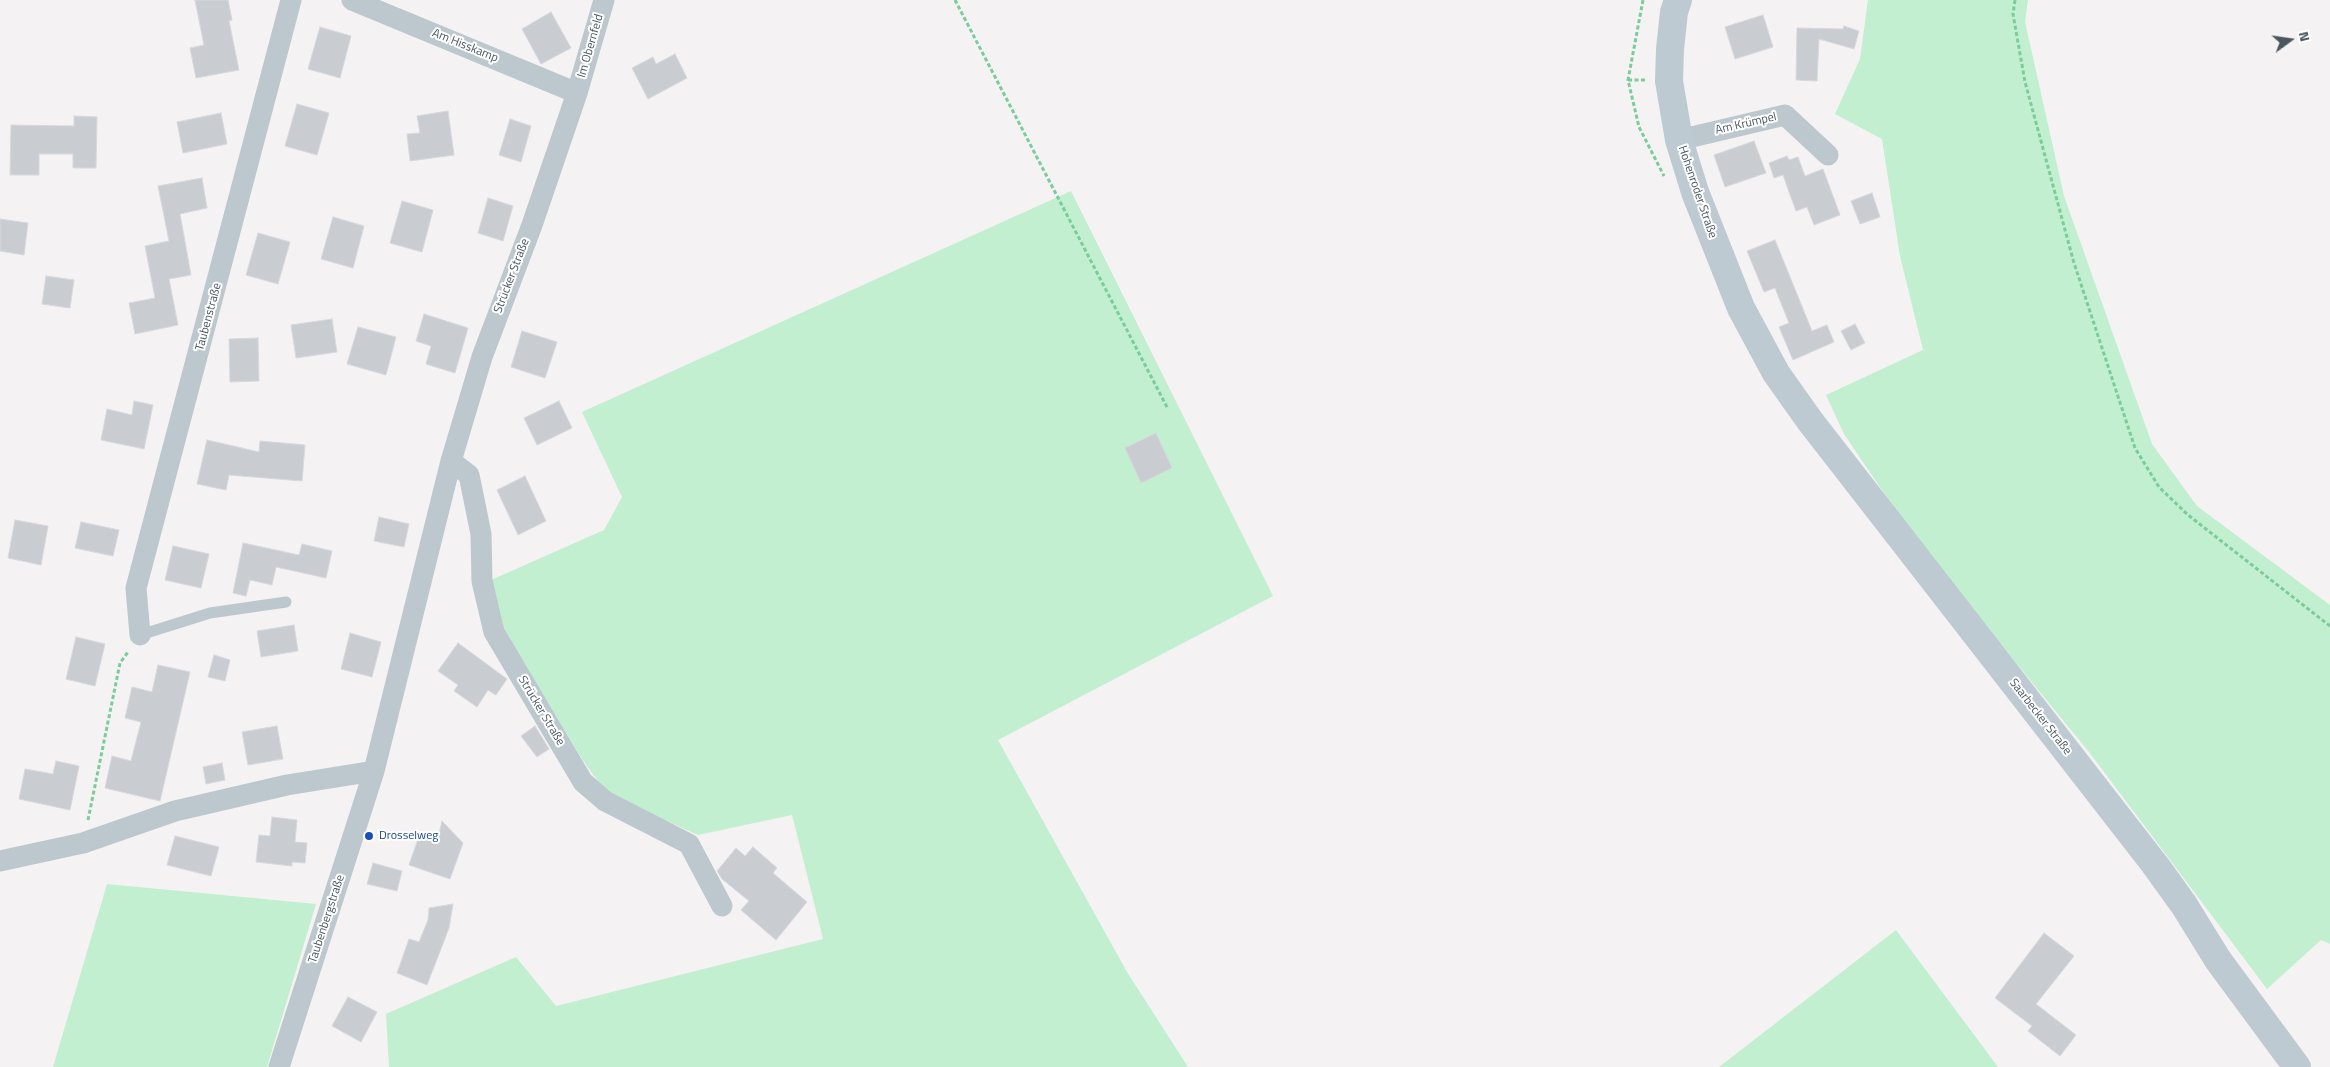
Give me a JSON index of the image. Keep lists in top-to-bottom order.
{
  "streets": {
    "main road": ["Hohenroder Straße", "Saarbecker Straße"],
    "street": [
      "Am Hisskamp",
      "Im Obernfeld",
      "Am Krümpel",
      "Strücker Straße",
      "Taubenstraße",
      "Taubenbergstraße"
    ]
  },
  "crossings": [
    ["Am Hisskamp", "Im Obernfeld"],
    ["Am Hisskamp", "Strücker Straße"],
    ["Im Obernfeld", "Strücker Straße"],
    ["Am Krümpel", "Hohenroder Straße"],
    ["Hohenroder Straße", "Saarbecker Straße"],
    ["Strücker Straße", "Taubenbergstraße"]
  ],
  "places": ["Drosselweg"],
  "north": "right"
}
